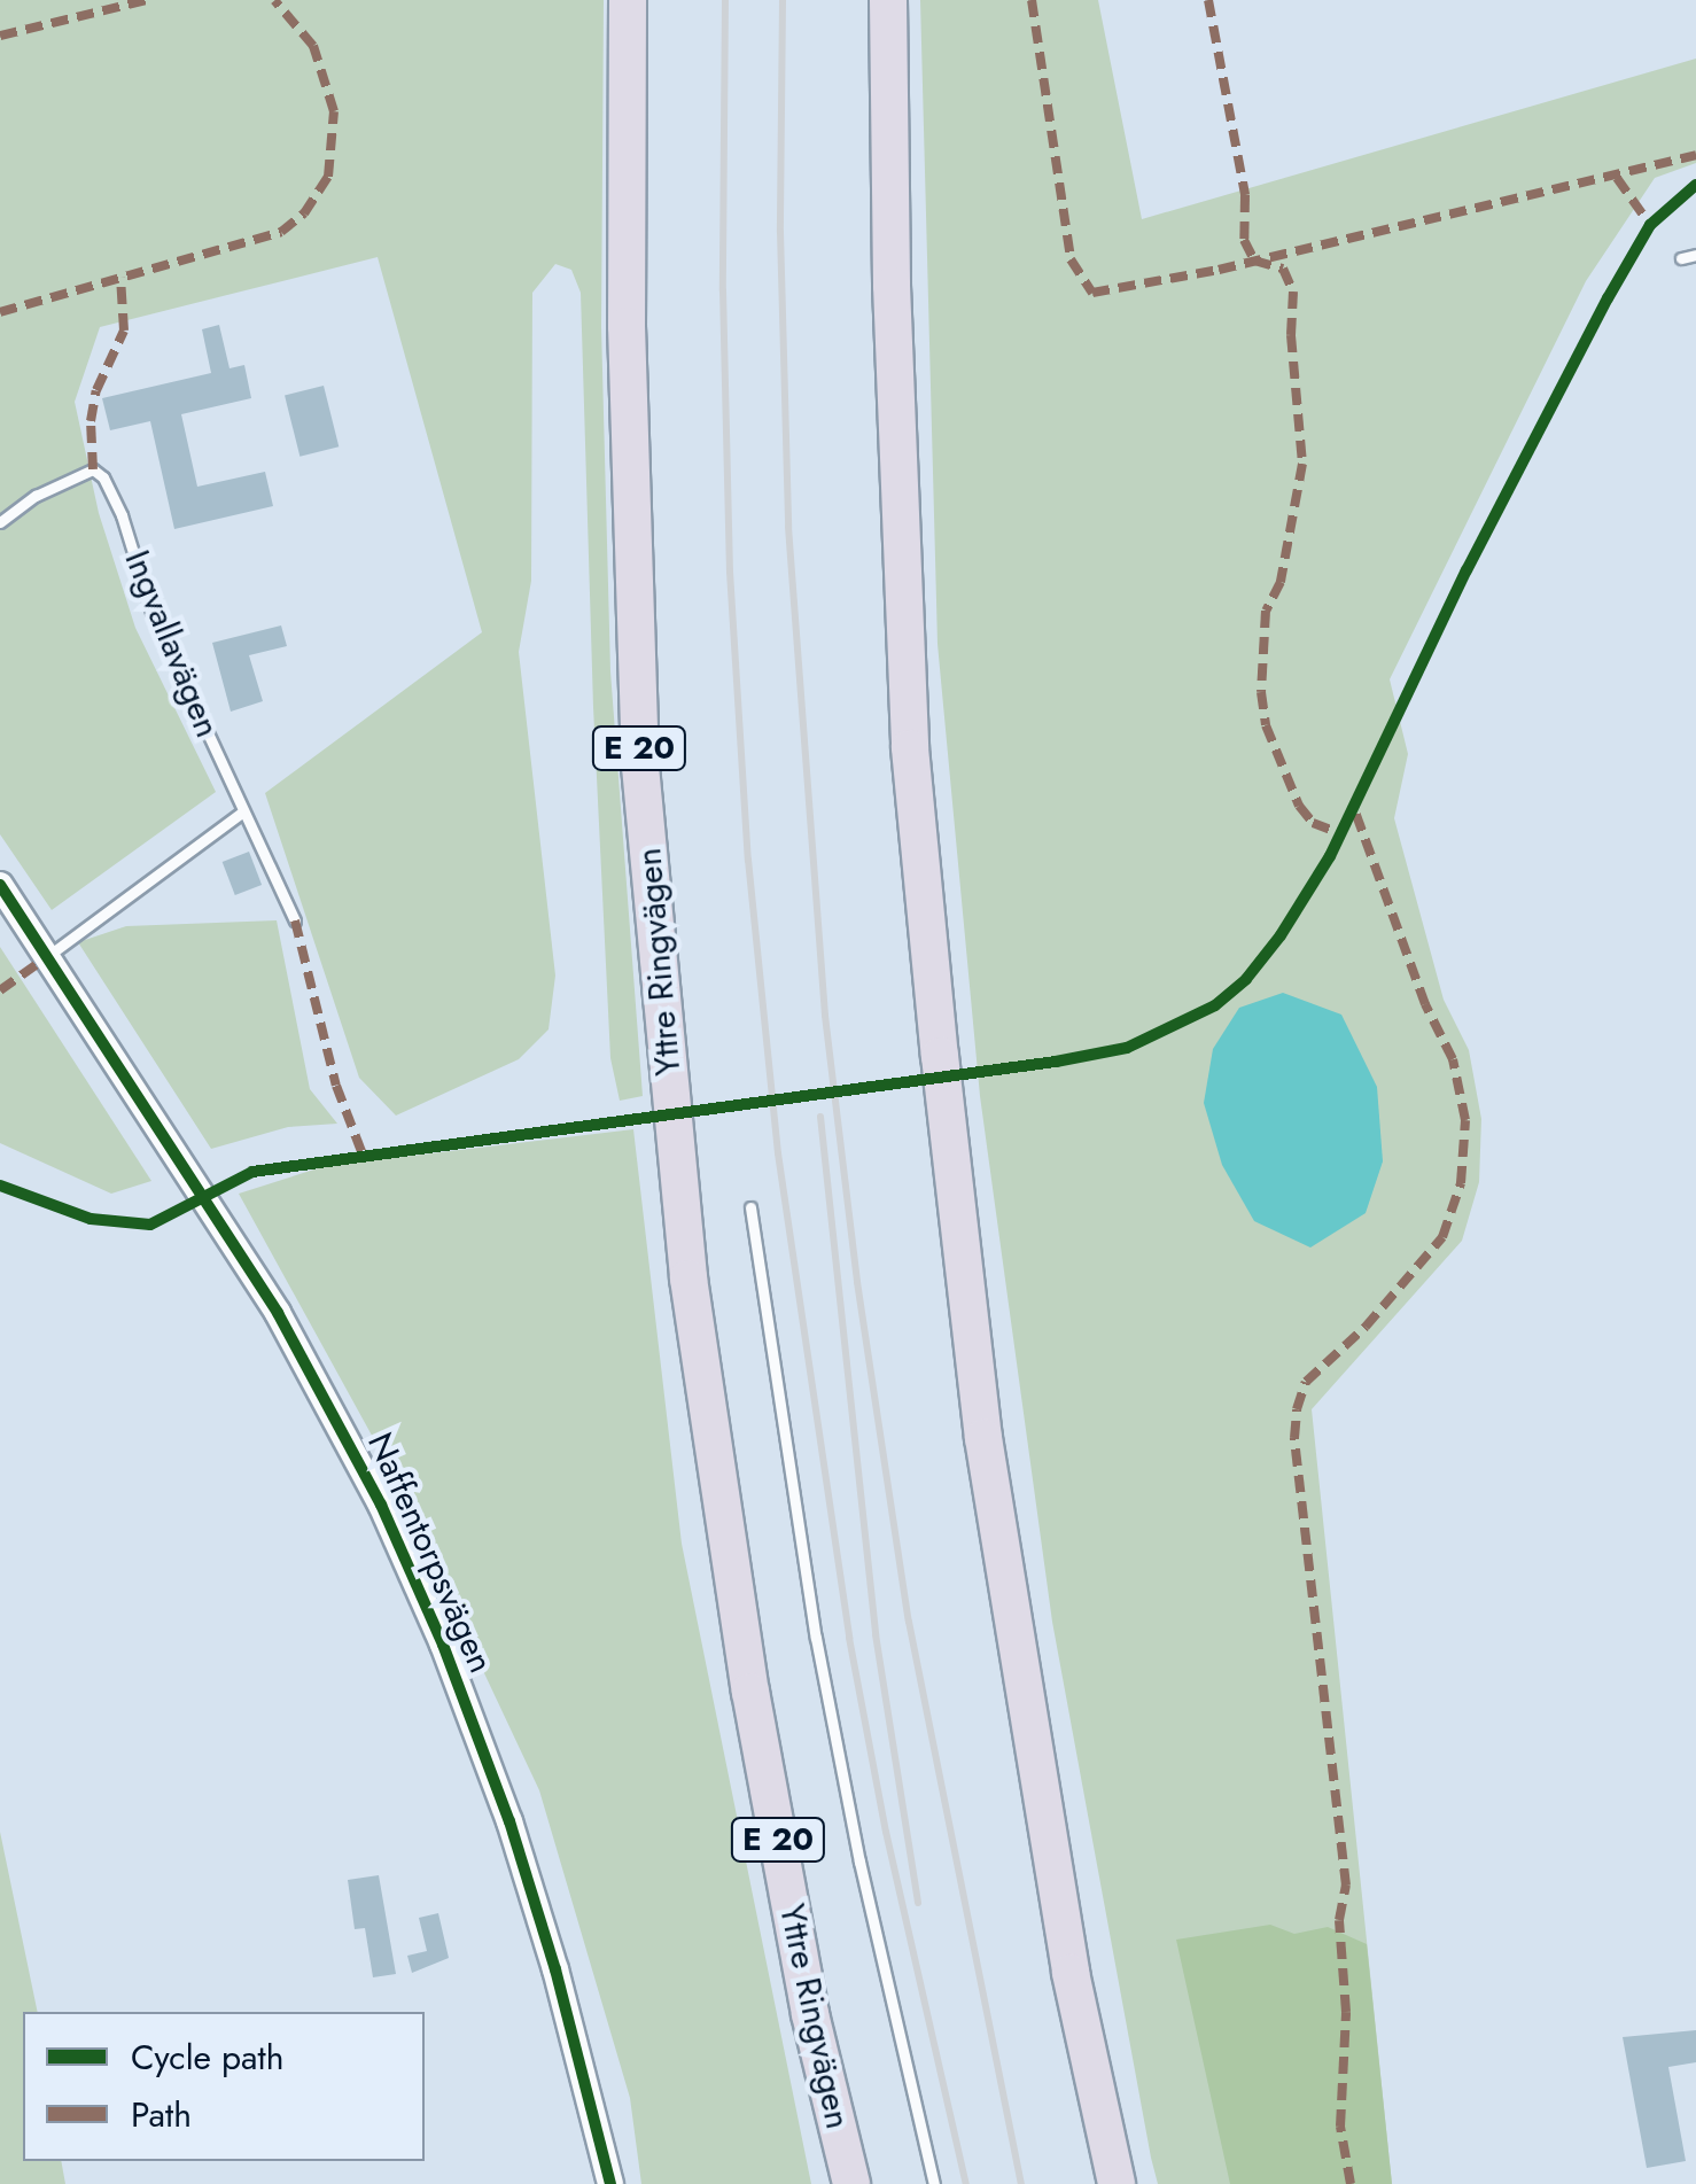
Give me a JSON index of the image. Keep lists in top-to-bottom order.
{
  "streets": {
    "highway": ["E 20", "Yttre Ringvägen"],
    "street": ["Naffentorpsvägen"],
    "lane": ["Ingvallavägen"]
  },
  "legend": ["Cycle path", "Path"]
}
